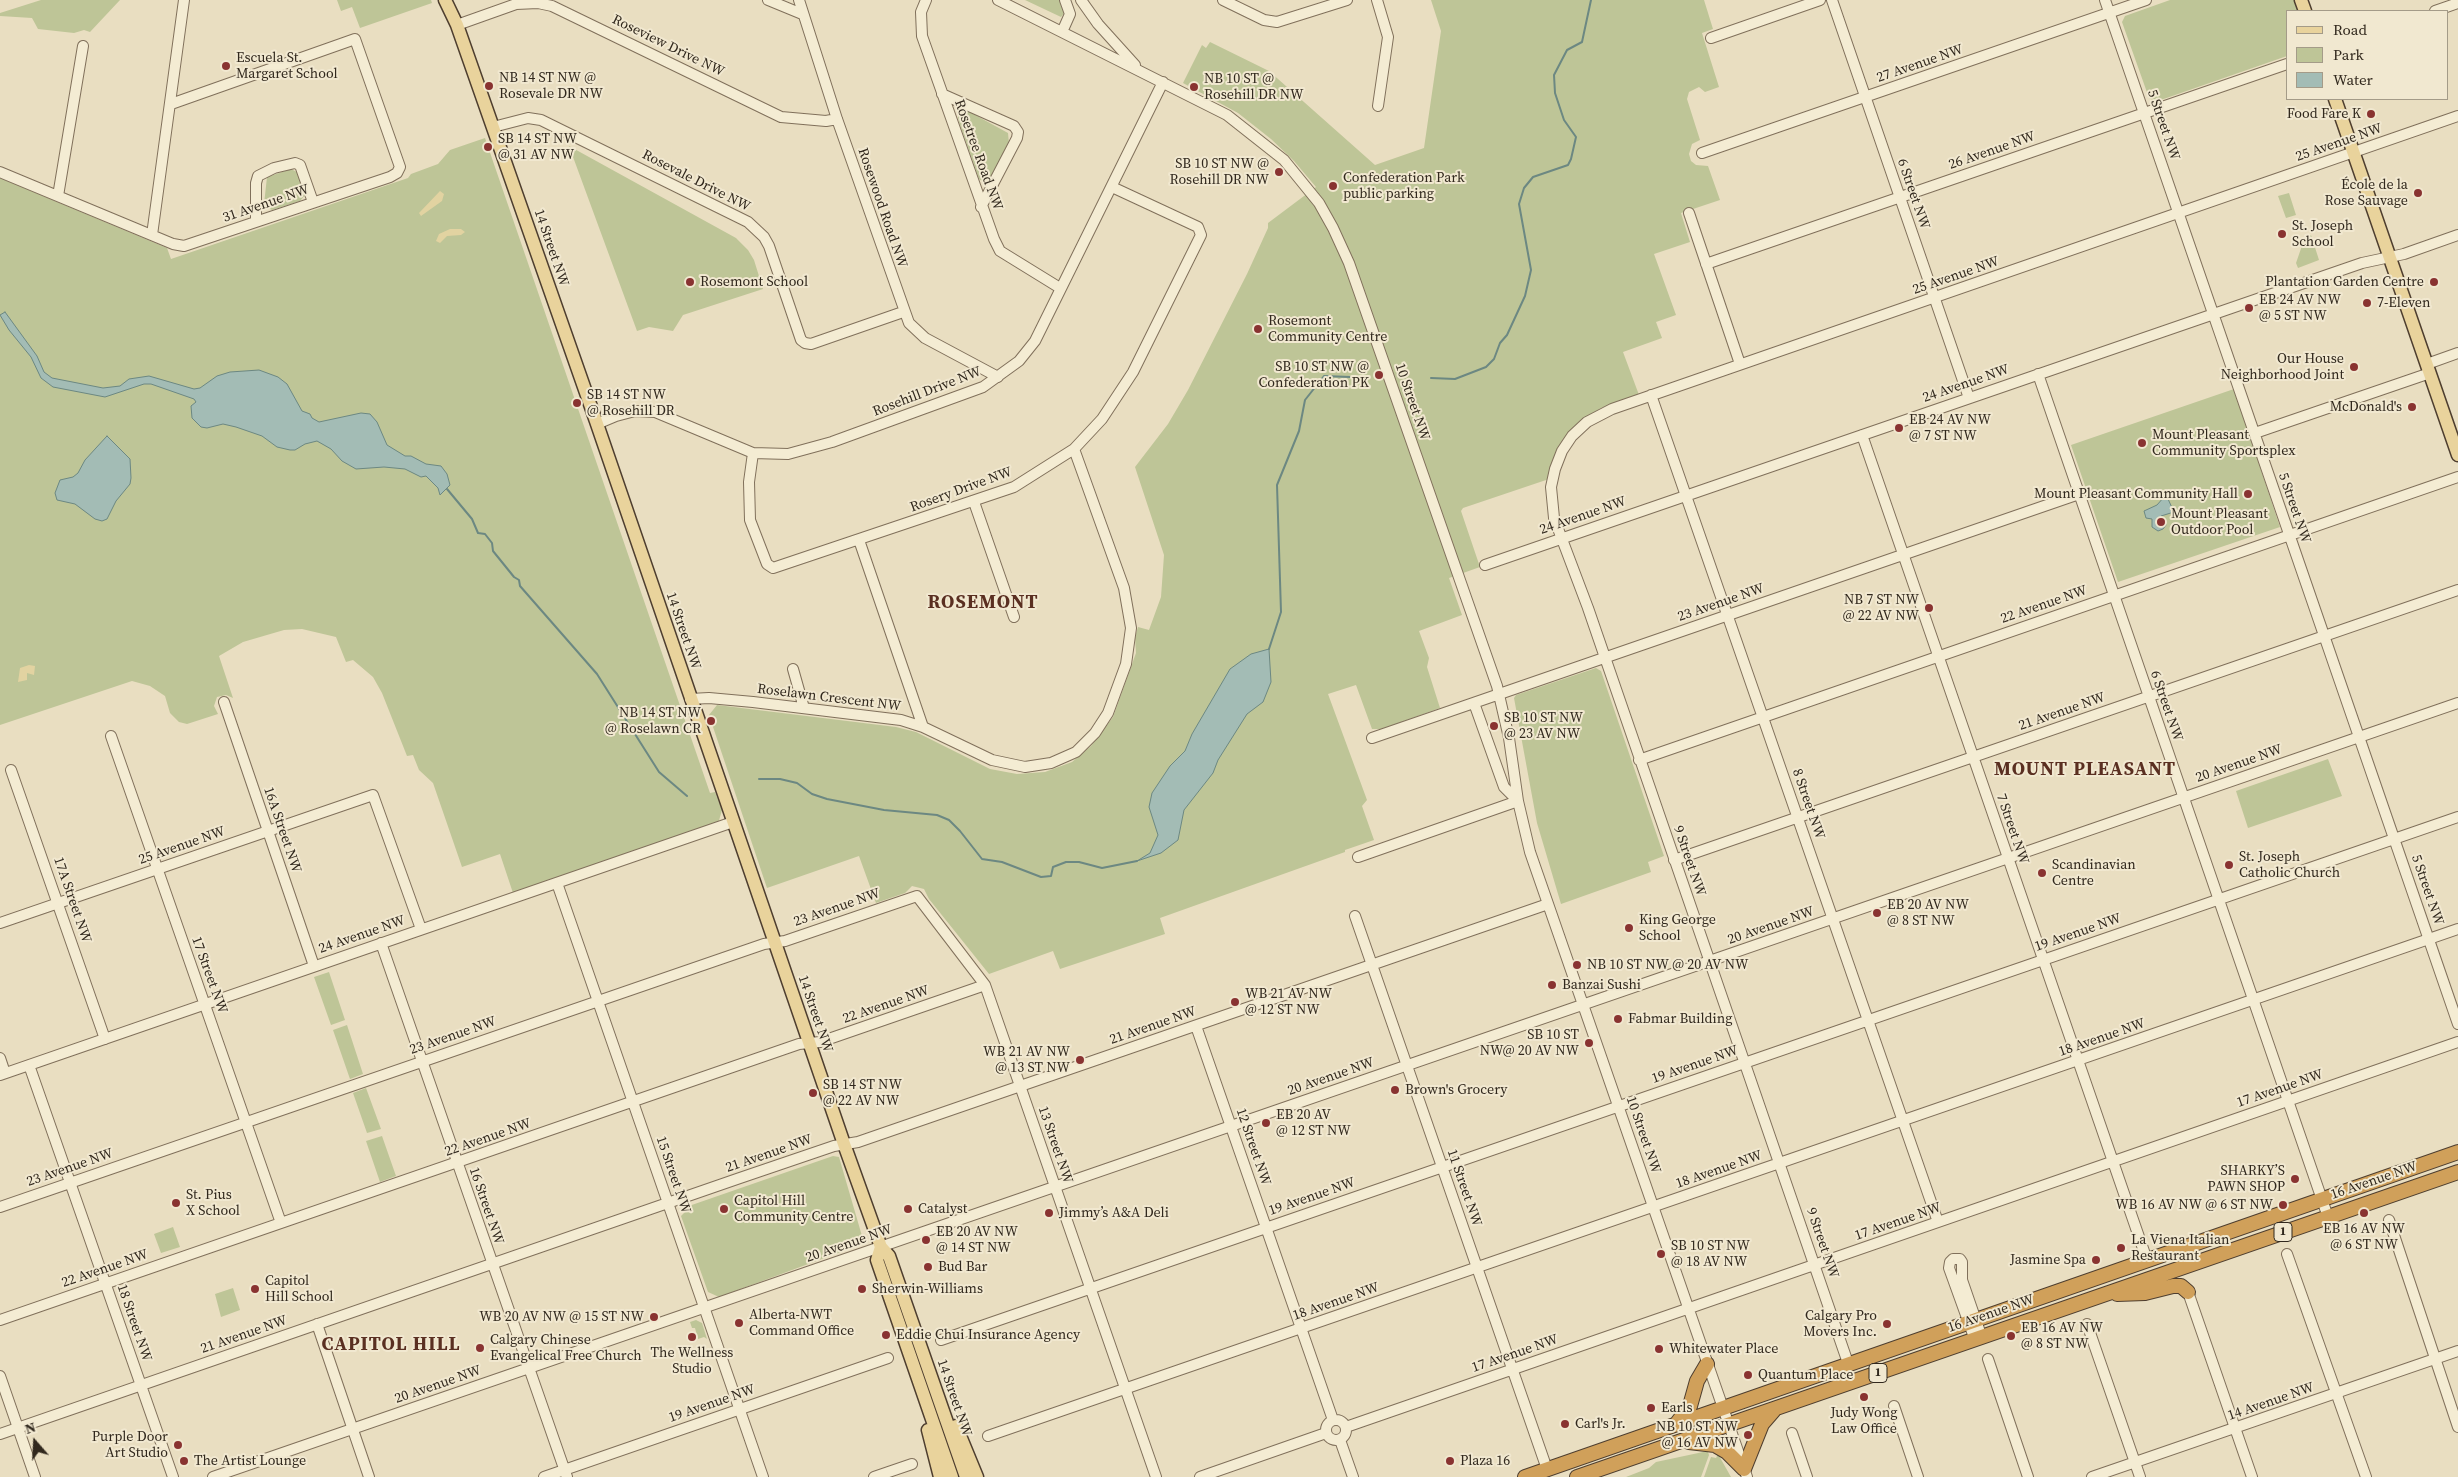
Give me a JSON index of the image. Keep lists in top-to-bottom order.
{
  "streets": {
    "highway": ["16 Avenue NW", "1"],
    "main road": ["14 Street NW"],
    "street": [
      "Roseview Drive NW",
      "27 Avenue NW",
      "5 Street NW",
      "25 Avenue NW",
      "26 Avenue NW",
      "Rosetree Road NW",
      "Rosevale Drive NW",
      "6 Street NW",
      "31 Avenue NW",
      "Rosewood Road NW",
      "24 Avenue NW",
      "Rosehill Drive NW",
      "10 Street NW",
      "Rosery Drive NW",
      "23 Avenue NW",
      "22 Avenue NW",
      "Roselawn Crescent NW",
      "21 Avenue NW",
      "20 Avenue NW",
      "8 Street NW",
      "7 Street NW",
      "16A Street NW",
      "9 Street NW",
      "17A Street NW",
      "19 Avenue NW",
      "17 Street NW",
      "18 Avenue NW",
      "17 Avenue NW",
      "13 Street NW",
      "12 Street NW",
      "15 Street NW",
      "11 Street NW",
      "16 Street NW",
      "18 Street NW",
      "14 Avenue NW"
    ]
  },
  "crossings": [
    ["Roseview Drive NW", "Rosewood Road NW"],
    ["Roseview Drive NW", "14 Street NW"],
    ["27 Avenue NW", "5 Street NW"],
    ["27 Avenue NW", "6 Street NW"],
    ["5 Street NW", "25 Avenue NW"],
    ["5 Street NW", "26 Avenue NW"],
    ["5 Street NW", "24 Avenue NW"],
    ["5 Street NW", "22 Avenue NW"],
    ["5 Street NW", "21 Avenue NW"],
    ["5 Street NW", "20 Avenue NW"],
    ["5 Street NW", "19 Avenue NW"],
    ["5 Street NW", "18 Avenue NW"],
    ["25 Avenue NW", "6 Street NW"],
    ["25 Avenue NW", "24 Avenue NW"],
    ["25 Avenue NW", "8 Street NW"],
    ["25 Avenue NW", "16A Street NW"],
    ["25 Avenue NW", "9 Street NW"],
    ["25 Avenue NW", "17A Street NW"],
    ["25 Avenue NW", "17 Street NW"],
    ["26 Avenue NW", "6 Street NW"],
    ["Rosetree Road NW", "Rosehill Drive NW"],
    ["Rosevale Drive NW", "Rosewood Road NW"],
    ["Rosevale Drive NW", "14 Street NW"],
    ["6 Street NW", "24 Avenue NW"],
    ["6 Street NW", "23 Avenue NW"],
    ["6 Street NW", "22 Avenue NW"],
    ["6 Street NW", "21 Avenue NW"],
    ["6 Street NW", "20 Avenue NW"],
    ["6 Street NW", "19 Avenue NW"],
    ["6 Street NW", "18 Avenue NW"],
    ["6 Street NW", "17 Avenue NW"],
    ["6 Street NW", "16 Avenue NW"],
    ["Rosewood Road NW", "Rosehill Drive NW"],
    ["14 Street NW", "24 Avenue NW"],
    ["14 Street NW", "Rosehill Drive NW"],
    ["14 Street NW", "23 Avenue NW"],
    ["14 Street NW", "22 Avenue NW"],
    ["14 Street NW", "Roselawn Crescent NW"],
    ["14 Street NW", "21 Avenue NW"],
    ["14 Street NW", "20 Avenue NW"],
    ["24 Avenue NW", "8 Street NW"],
    ["24 Avenue NW", "7 Street NW"],
    ["24 Avenue NW", "16A Street NW"],
    ["24 Avenue NW", "9 Street NW"],
    ["24 Avenue NW", "17A Street NW"],
    ["24 Avenue NW", "17 Street NW"],
    ["24 Avenue NW", "15 Street NW"],
    ["24 Avenue NW", "16 Street NW"],
    ["24 Avenue NW", "18 Street NW"],
    ["Rosehill Drive NW", "10 Street NW"],
    ["Rosehill Drive NW", "Rosery Drive NW"],
    ["10 Street NW", "23 Avenue NW"],
    ["10 Street NW", "21 Avenue NW"],
    ["10 Street NW", "20 Avenue NW"],
    ["10 Street NW", "19 Avenue NW"],
    ["10 Street NW", "18 Avenue NW"],
    ["10 Street NW", "17 Avenue NW"],
    ["10 Street NW", "16 Avenue NW"],
    ["Rosery Drive NW", "Roselawn Crescent NW"],
    ["23 Avenue NW", "8 Street NW"],
    ["23 Avenue NW", "7 Street NW"],
    ["23 Avenue NW", "9 Street NW"],
    ["23 Avenue NW", "17 Street NW"],
    ["23 Avenue NW", "13 Street NW"],
    ["23 Avenue NW", "15 Street NW"],
    ["23 Avenue NW", "16 Street NW"],
    ["23 Avenue NW", "18 Street NW"],
    ["22 Avenue NW", "8 Street NW"],
    ["22 Avenue NW", "7 Street NW"],
    ["22 Avenue NW", "9 Street NW"],
    ["22 Avenue NW", "17 Street NW"],
    ["22 Avenue NW", "13 Street NW"],
    ["22 Avenue NW", "15 Street NW"],
    ["22 Avenue NW", "16 Street NW"],
    ["22 Avenue NW", "18 Street NW"],
    ["21 Avenue NW", "8 Street NW"],
    ["21 Avenue NW", "7 Street NW"],
    ["21 Avenue NW", "9 Street NW"],
    ["21 Avenue NW", "13 Street NW"],
    ["21 Avenue NW", "12 Street NW"],
    ["21 Avenue NW", "15 Street NW"],
    ["21 Avenue NW", "11 Street NW"],
    ["21 Avenue NW", "16 Street NW"],
    ["21 Avenue NW", "18 Street NW"],
    ["20 Avenue NW", "8 Street NW"],
    ["20 Avenue NW", "7 Street NW"],
    ["20 Avenue NW", "9 Street NW"],
    ["20 Avenue NW", "13 Street NW"],
    ["20 Avenue NW", "12 Street NW"],
    ["20 Avenue NW", "15 Street NW"],
    ["20 Avenue NW", "11 Street NW"],
    ["20 Avenue NW", "16 Street NW"],
    ["8 Street NW", "19 Avenue NW"],
    ["8 Street NW", "18 Avenue NW"],
    ["8 Street NW", "17 Avenue NW"],
    ["7 Street NW", "19 Avenue NW"],
    ["7 Street NW", "18 Avenue NW"],
    ["7 Street NW", "17 Avenue NW"],
    ["7 Street NW", "16 Avenue NW"],
    ["9 Street NW", "19 Avenue NW"],
    ["9 Street NW", "18 Avenue NW"],
    ["9 Street NW", "17 Avenue NW"],
    ["9 Street NW", "16 Avenue NW"],
    ["19 Avenue NW", "13 Street NW"],
    ["19 Avenue NW", "12 Street NW"],
    ["19 Avenue NW", "15 Street NW"],
    ["19 Avenue NW", "11 Street NW"],
    ["19 Avenue NW", "16 Street NW"],
    ["18 Avenue NW", "13 Street NW"],
    ["18 Avenue NW", "12 Street NW"],
    ["18 Avenue NW", "11 Street NW"],
    ["17 Avenue NW", "12 Street NW"],
    ["17 Avenue NW", "11 Street NW"],
    ["16 Avenue NW", "11 Street NW"]
  ],
  "districts": ["ROSEMONT", "MOUNT PLEASANT", "CAPITOL HILL"],
  "places": [
    "Escuela St. Margaret School",
    "NB 14 ST NW @ Rosevale DR NW",
    "NB 10 ST @ Rosehill DR NW",
    "Food Fare K",
    "SB 14 ST NW @ 31 AV NW",
    "SB 10 ST NW @ Rosehill DR NW",
    "Confederation Park public parking",
    "École de la Rose Sauvage",
    "St. Joseph School",
    "Rosemont School",
    "Plantation Garden Centre",
    "7-Eleven",
    "EB 24 AV NW @ 5 ST NW",
    "Rosemont Community Centre",
    "Our House Neighborhood Joint",
    "SB 10 ST NW @ Confederation PK",
    "SB 14 ST NW @ Rosehill DR",
    "McDonald's",
    "EB 24 AV NW @ 7 ST NW",
    "Mount Pleasant Community Sportsplex",
    "Mount Pleasant Community Hall",
    "Mount Pleasant Outdoor Pool",
    "NB 7 ST NW @ 22 AV NW",
    "NB 14 ST NW @ Roselawn CR",
    "SB 10 ST NW @ 23 AV NW",
    "St. Joseph Catholic Church",
    "Scandinavian Centre",
    "EB 20 AV NW @ 8 ST NW",
    "King George School",
    "NB 10 ST NW @ 20 AV NW",
    "Banzai Sushi",
    "WB 21 AV NW @ 12 ST NW",
    "Fabmar Building",
    "SB 10 ST NW@ 20 AV NW",
    "WB 21 AV NW @ 13 ST NW",
    "Brown's Grocery",
    "SB 14 ST NW @ 22 AV NW",
    "EB 20 AV @ 12 ST NW",
    "SHARKY’S PAWN SHOP",
    "St. Pius X School",
    "WB 16 AV NW @ 6 ST NW",
    "Capitol Hill Community Centre",
    "Catalyst",
    "Jimmy’s A&A Deli",
    "EB 16 AV NW @ 6 ST NW",
    "EB 20 AV NW @ 14 ST NW",
    "La Viena Italian Restaurant",
    "SB 10 ST NW @ 18 AV NW",
    "Jasmine Spa",
    "Bud Bar",
    "Capitol Hill School",
    "Sherwin-Williams",
    "WB 20 AV NW @ 15 ST NW",
    "Alberta-NWT Command Office",
    "Calgary Pro Movers Inc.",
    "Eddie Chui Insurance Agency",
    "EB 16 AV NW @ 8 ST NW",
    "The Wellness Studio",
    "Calgary Chinese Evangelical Free Church",
    "Whitewater Place",
    "Quantum Place",
    "Judy Wong Law Office",
    "Earls",
    "Carl's Jr.",
    "NB 10 ST NW @ 16 AV NW",
    "Purple Door Art Studio",
    "The Artist Lounge",
    "Plaza 16"
  ],
  "legend": ["Road", "Park", "Water"],
  "north": "top"
}
